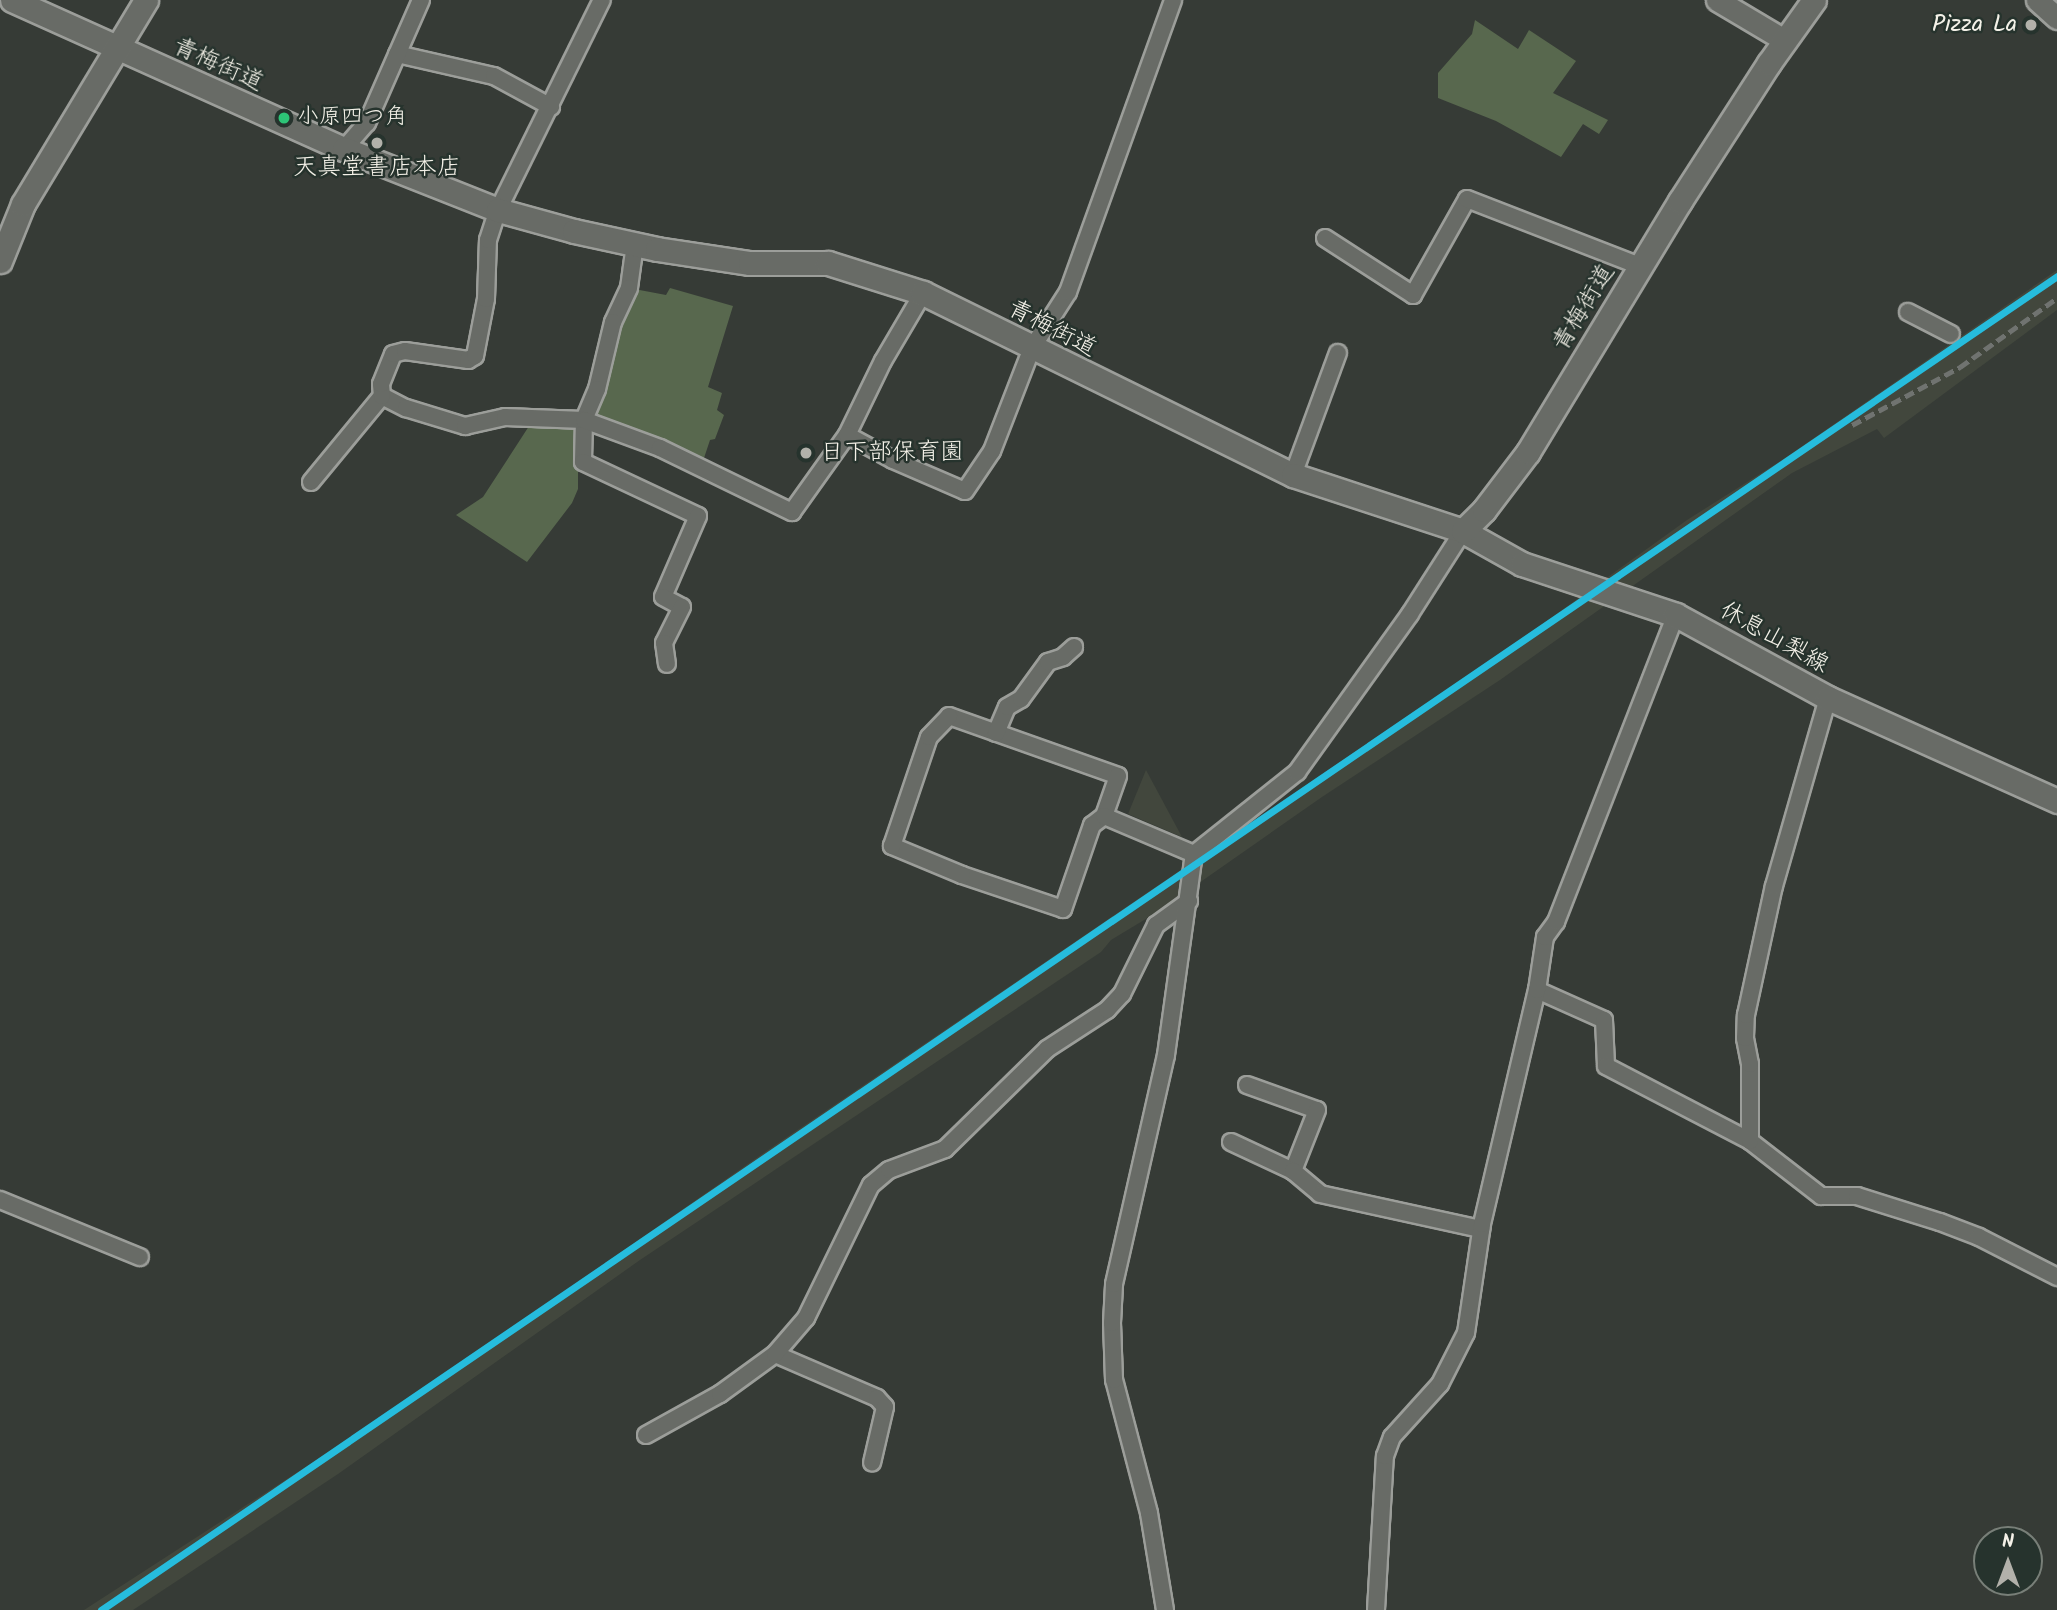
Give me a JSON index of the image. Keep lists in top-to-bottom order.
{
  "streets": {
    "main road": ["青梅街道", "休息山梨線"]
  },
  "crossings": [
    ["青梅街道", "休息山梨線"]
  ],
  "places": [
    "Pizza La",
    "小原四つ角",
    "天真堂書店本店",
    "日下部保育園"
  ],
  "north": "top"
}
